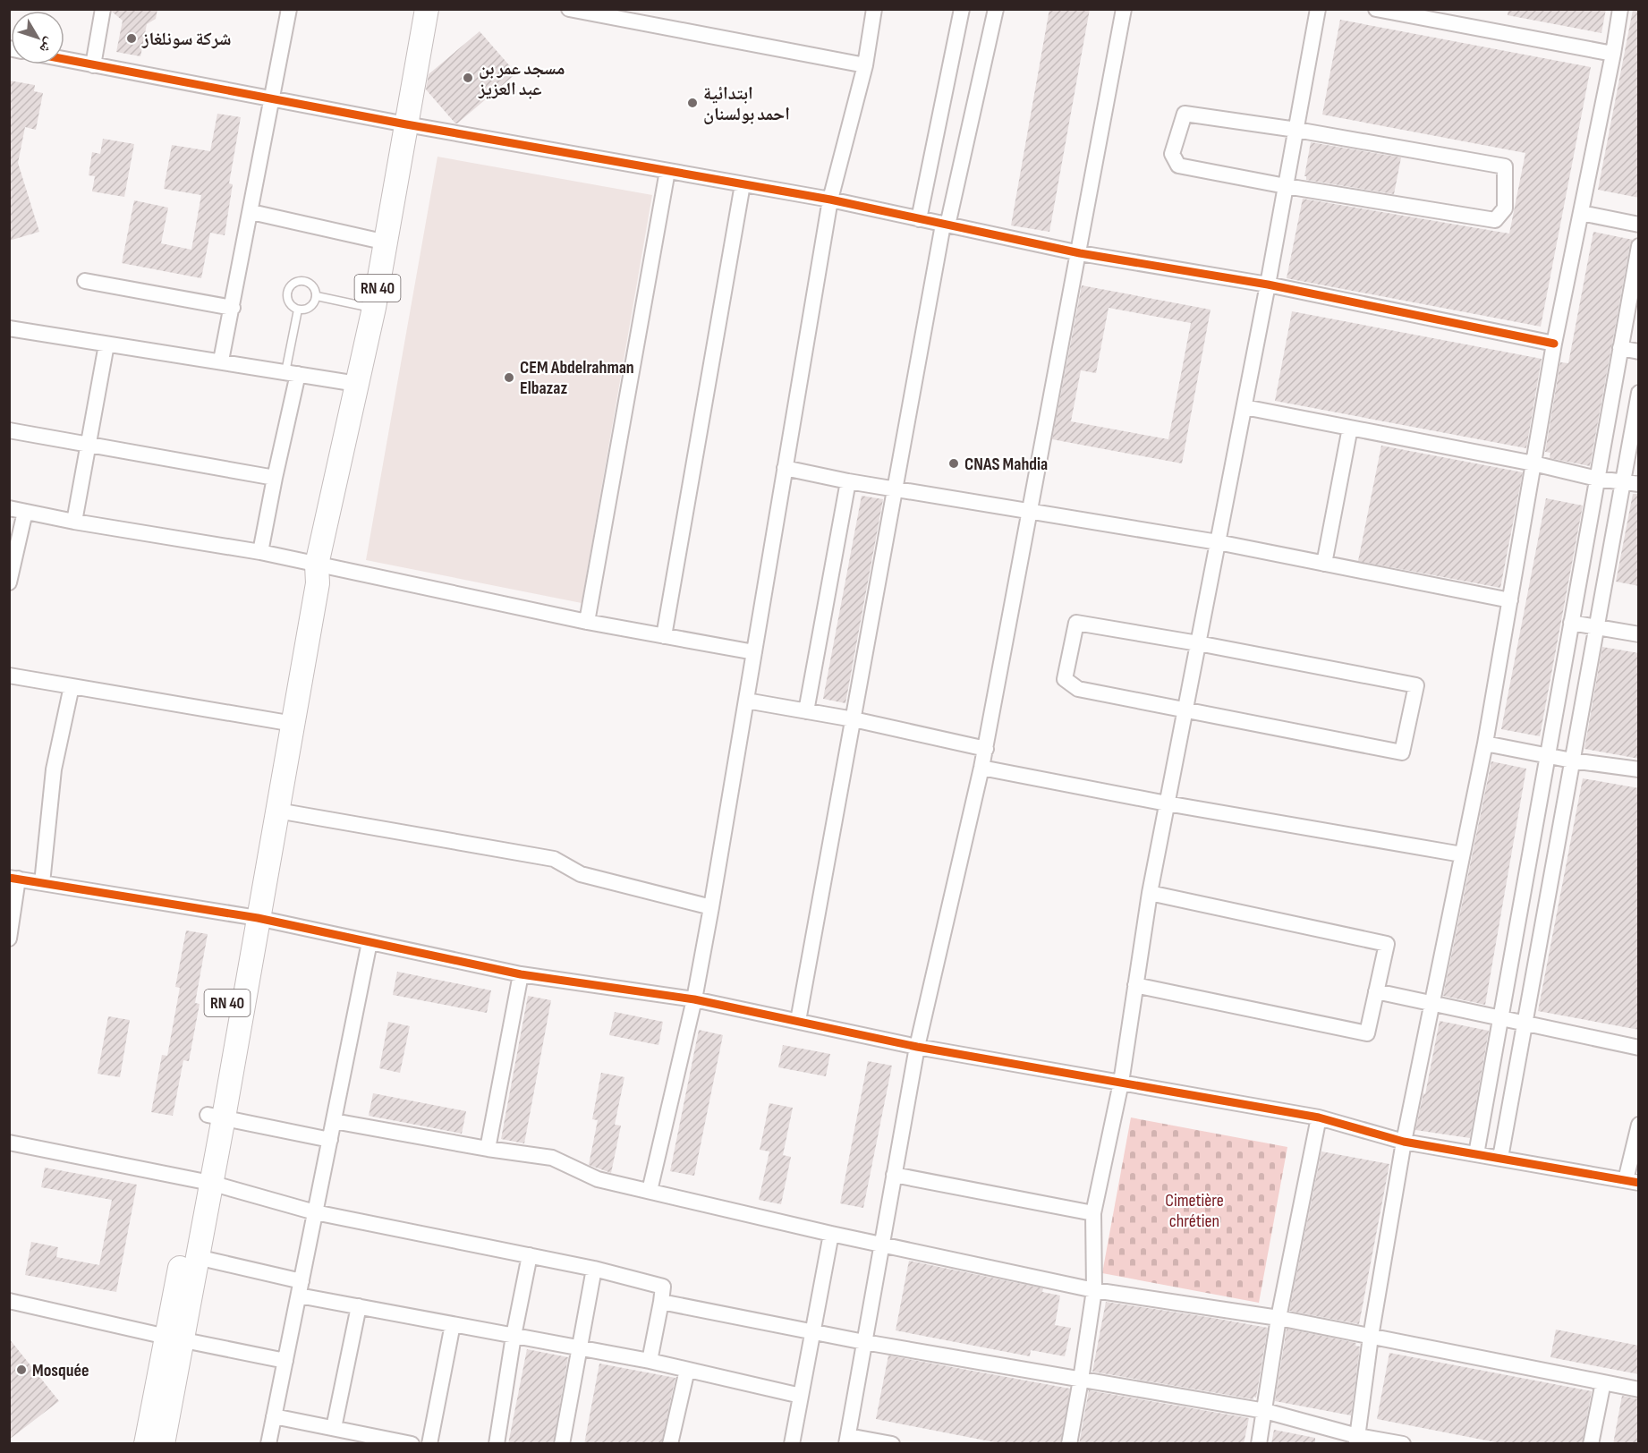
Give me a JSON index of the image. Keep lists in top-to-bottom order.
{
  "streets": {
    "main road": ["RN 40"]
  },
  "parks": ["Cimetière chrétien"],
  "places": [
    "شركة سونلغاز",
    "مسجد عمر بن عبد العزيز",
    "ابتدائية احمد بولسنان",
    "CEM Abdelrahman Elbazaz",
    "CNAS Mahdia",
    "Mosquée"
  ],
  "north": "bottom right"
}
